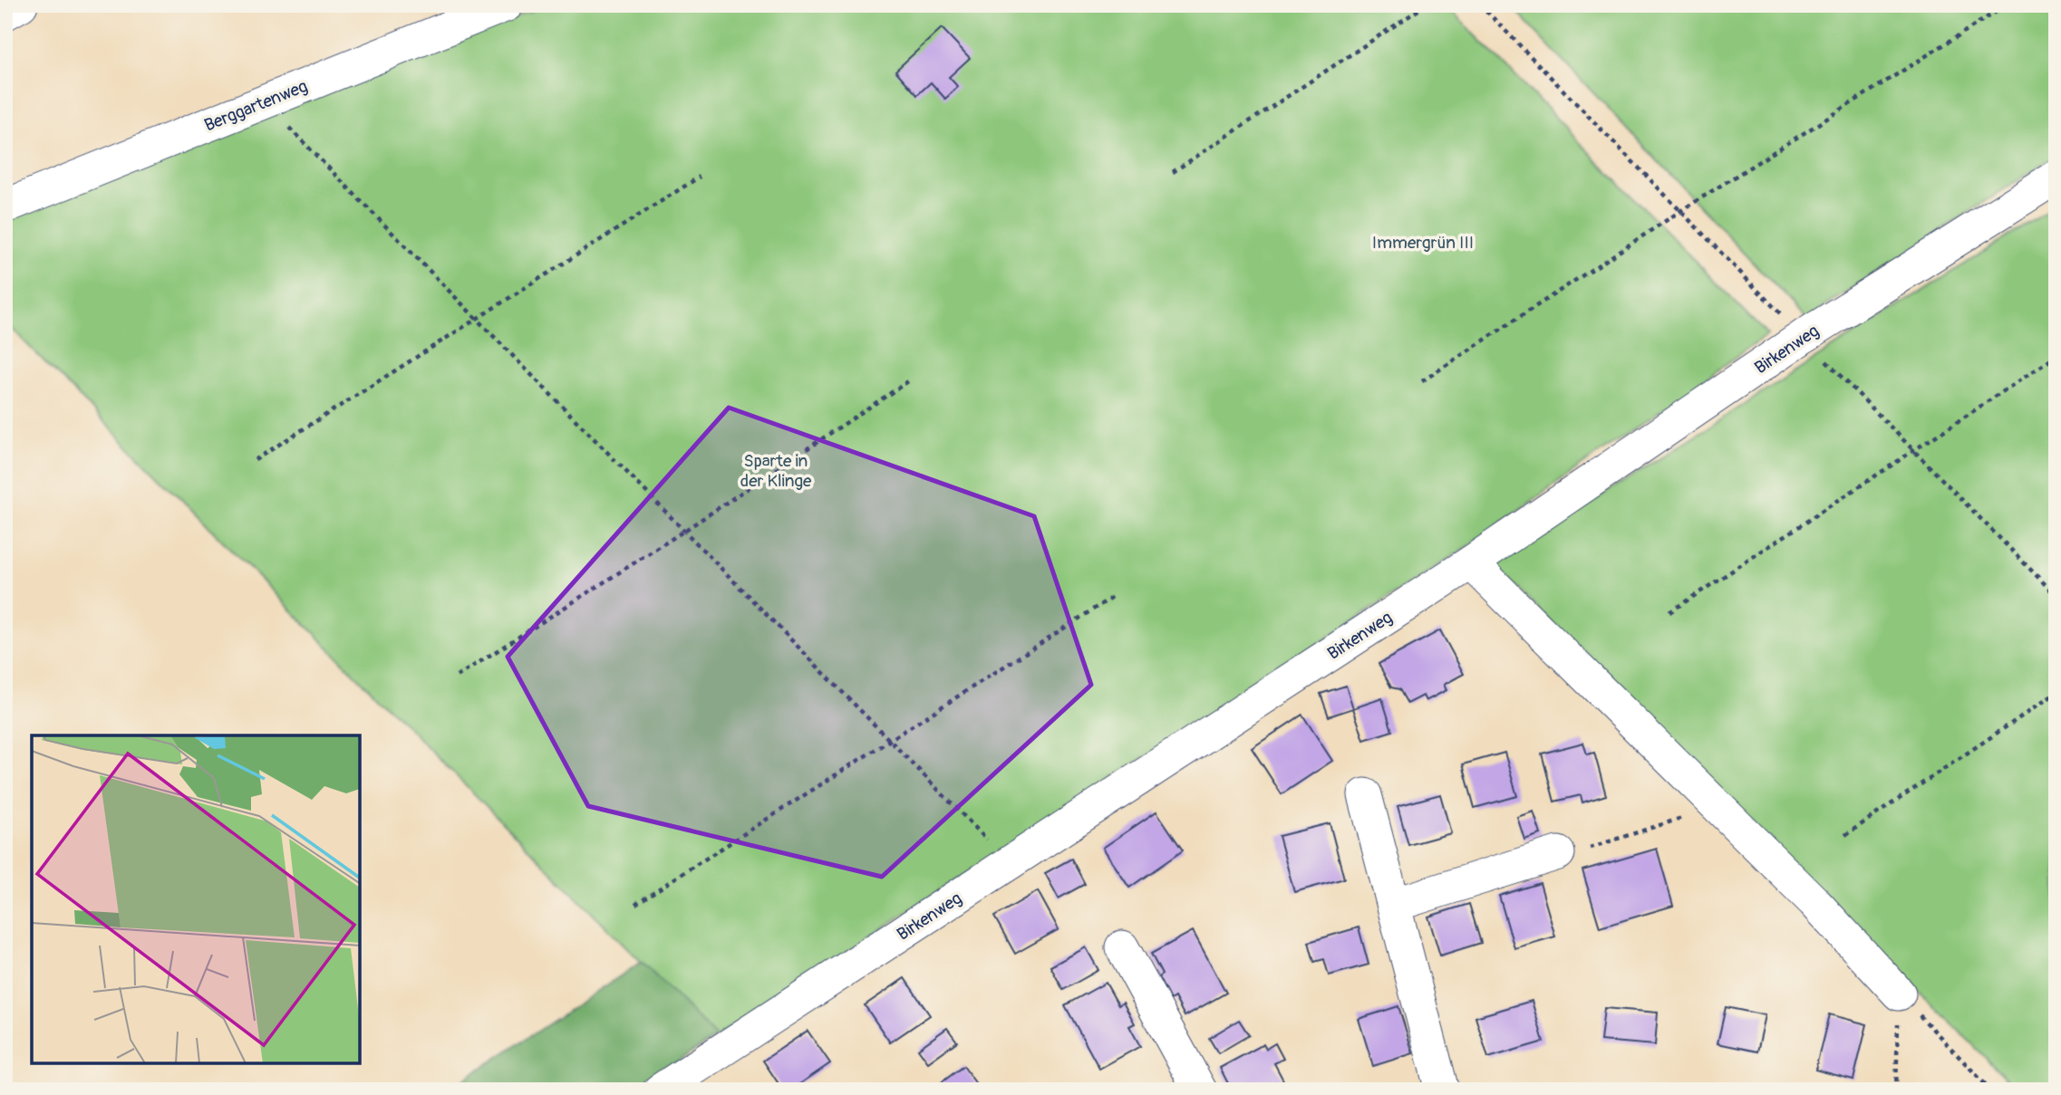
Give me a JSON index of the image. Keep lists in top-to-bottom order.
{
  "streets": {
    "street": ["Berggartenweg", "Birkenweg"]
  },
  "parks": ["Immergrün III", "Sparte in der Klinge"]
}
